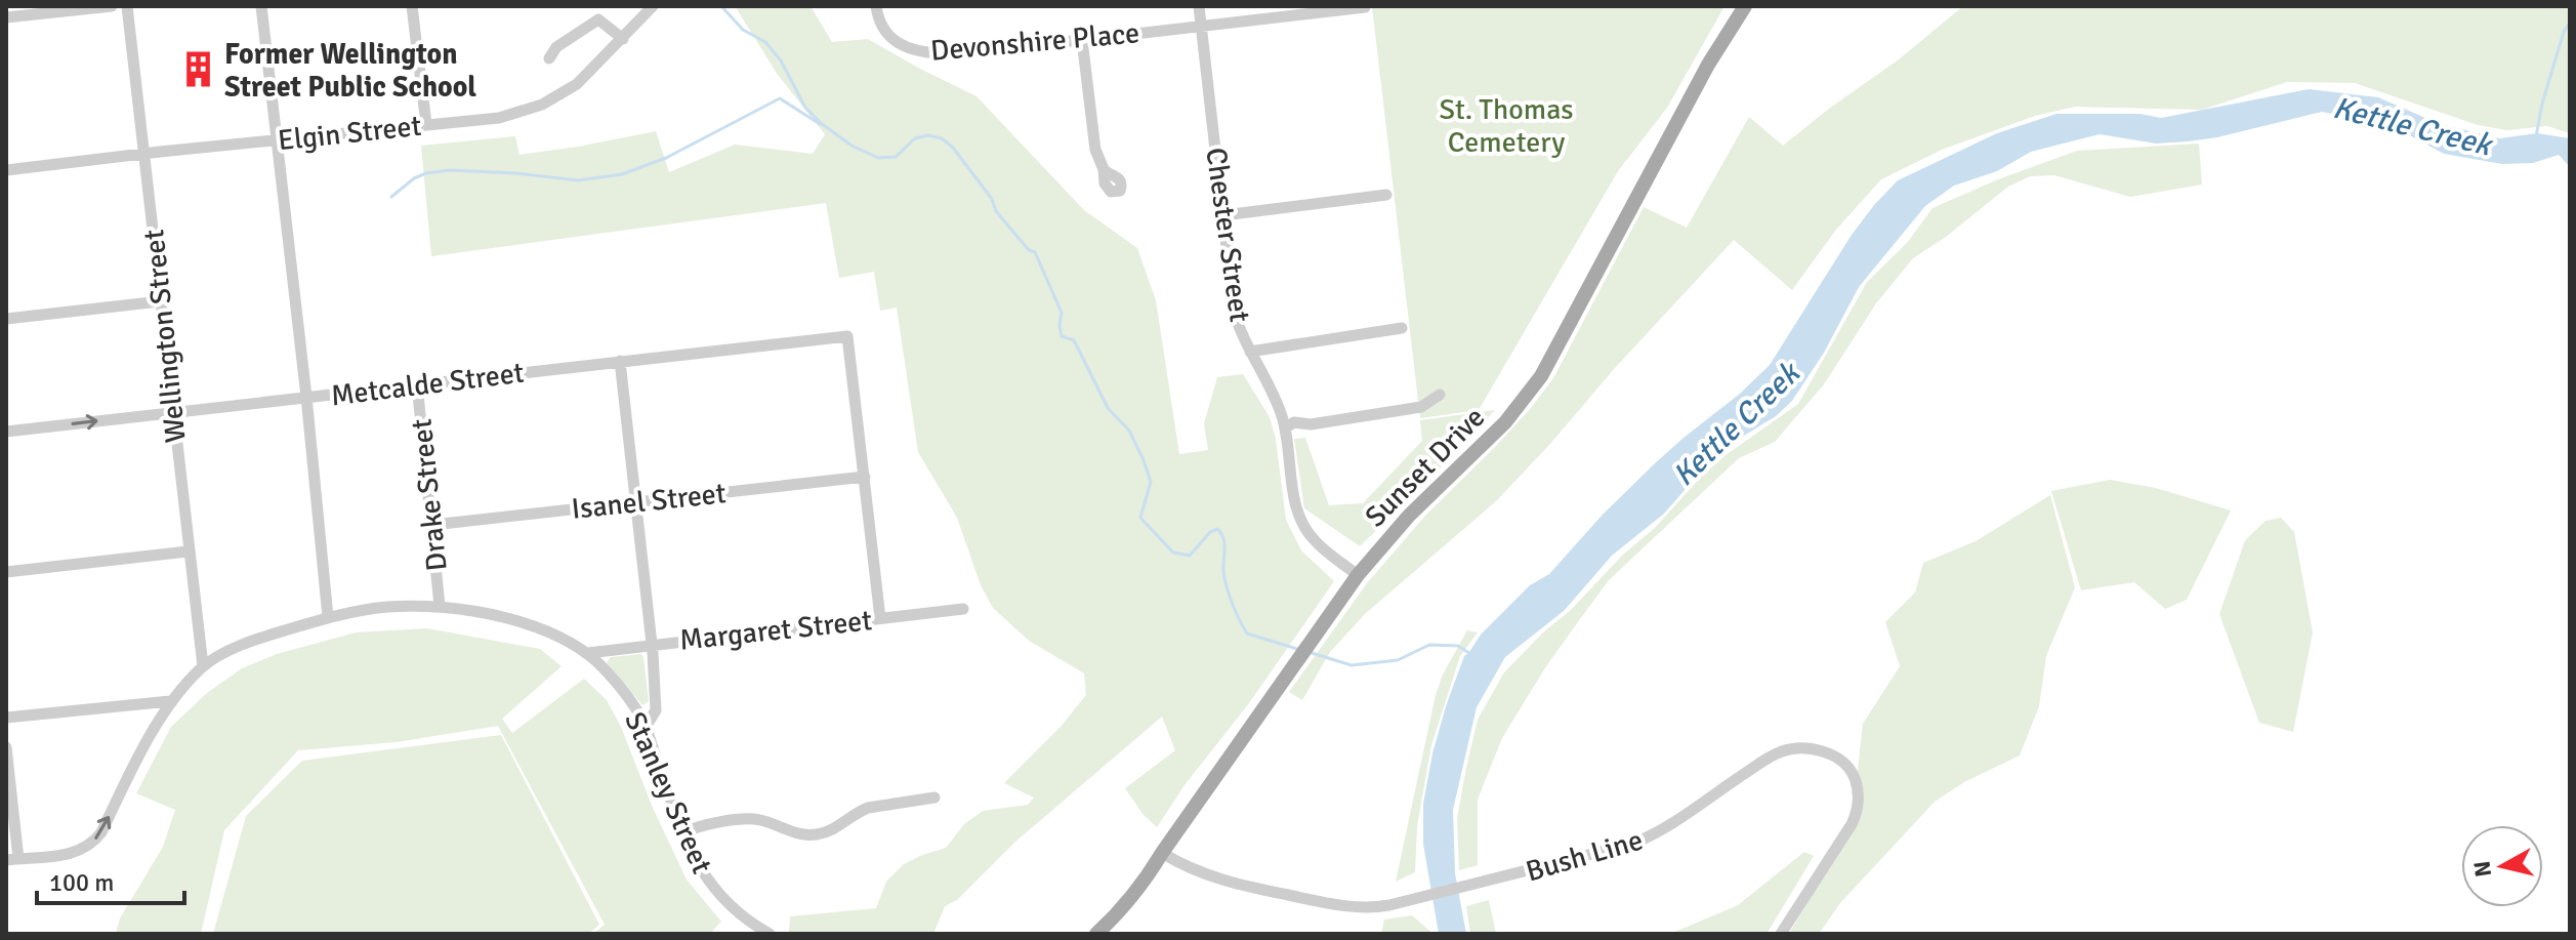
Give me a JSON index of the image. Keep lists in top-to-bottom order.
{
  "streets": {
    "main road": ["Sunset Drive"],
    "street": [
      "Devonshire Place",
      "Elgin Street",
      "Chester Street",
      "Wellington Street",
      "Metcalde Street",
      "Drake Street",
      "Isanel Street",
      "Margaret Street",
      "Stanley Street",
      "Bush Line"
    ]
  },
  "crossings": [
    ["Devonshire Place", "Chester Street"],
    ["Elgin Street", "Wellington Street"],
    ["Chester Street", "Sunset Drive"],
    ["Wellington Street", "Metcalde Street"],
    ["Wellington Street", "Stanley Street"],
    ["Metcalde Street", "Drake Street"],
    ["Metcalde Street", "Isanel Street"],
    ["Sunset Drive", "Bush Line"],
    ["Drake Street", "Isanel Street"],
    ["Drake Street", "Stanley Street"],
    ["Margaret Street", "Stanley Street"]
  ],
  "water": ["Kettle Creek"],
  "parks": ["St. Thomas Cemetery"],
  "places": {
    "building": ["Former Wellington Street Public School"]
  },
  "scale_bar": "100 m",
  "north": "left"
}
